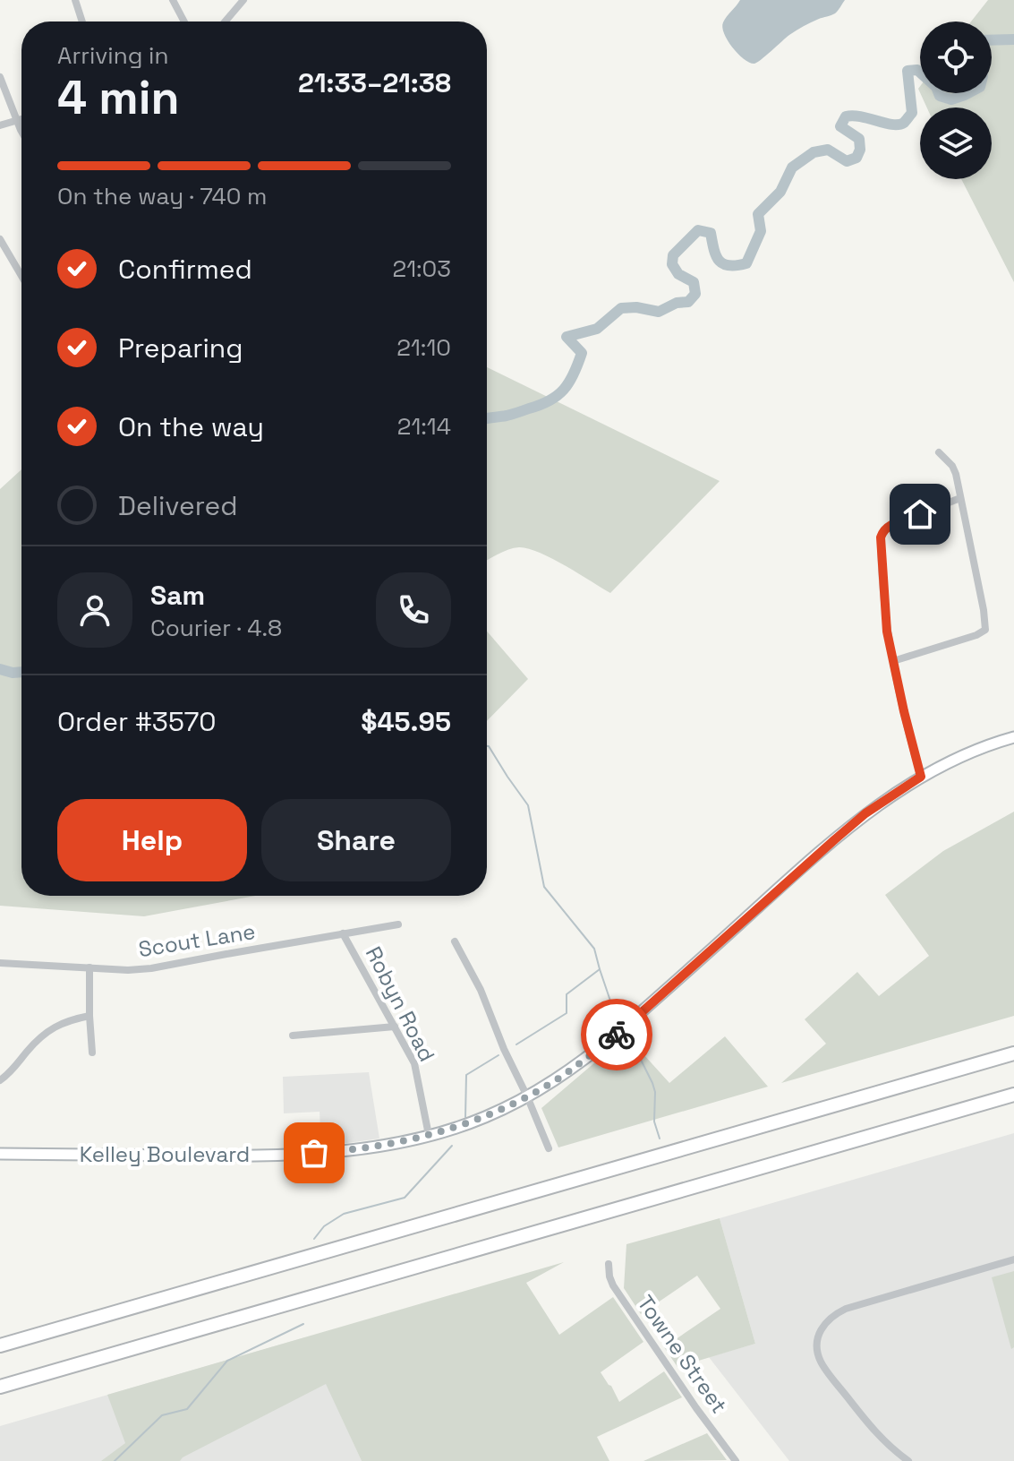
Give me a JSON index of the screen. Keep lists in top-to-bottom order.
{
  "streets": {
    "main road": ["Kelley Boulevard"],
    "street": ["Scout Lane", "Robyn Road", "Towne Street"]
  },
  "crossings": [
    ["Scout Lane", "Robyn Road"],
    ["Robyn Road", "Kelley Boulevard"]
  ],
  "page": {
    "heading": ["4 min", "Arriving in", "21:33–21:38"],
    "panel": [
      "Sam",
      "Courier · 4.8",
      "Order #3570",
      "$45.95"
    ],
    "bar": "On the way · 740 m",
    "list": [
      ["Confirmed", "21:03"],
      ["Preparing", "21:10"],
      ["On the way", "21:14"],
      "Delivered"
    ],
    "buttons": ["Help", "Share"]
  }
}
